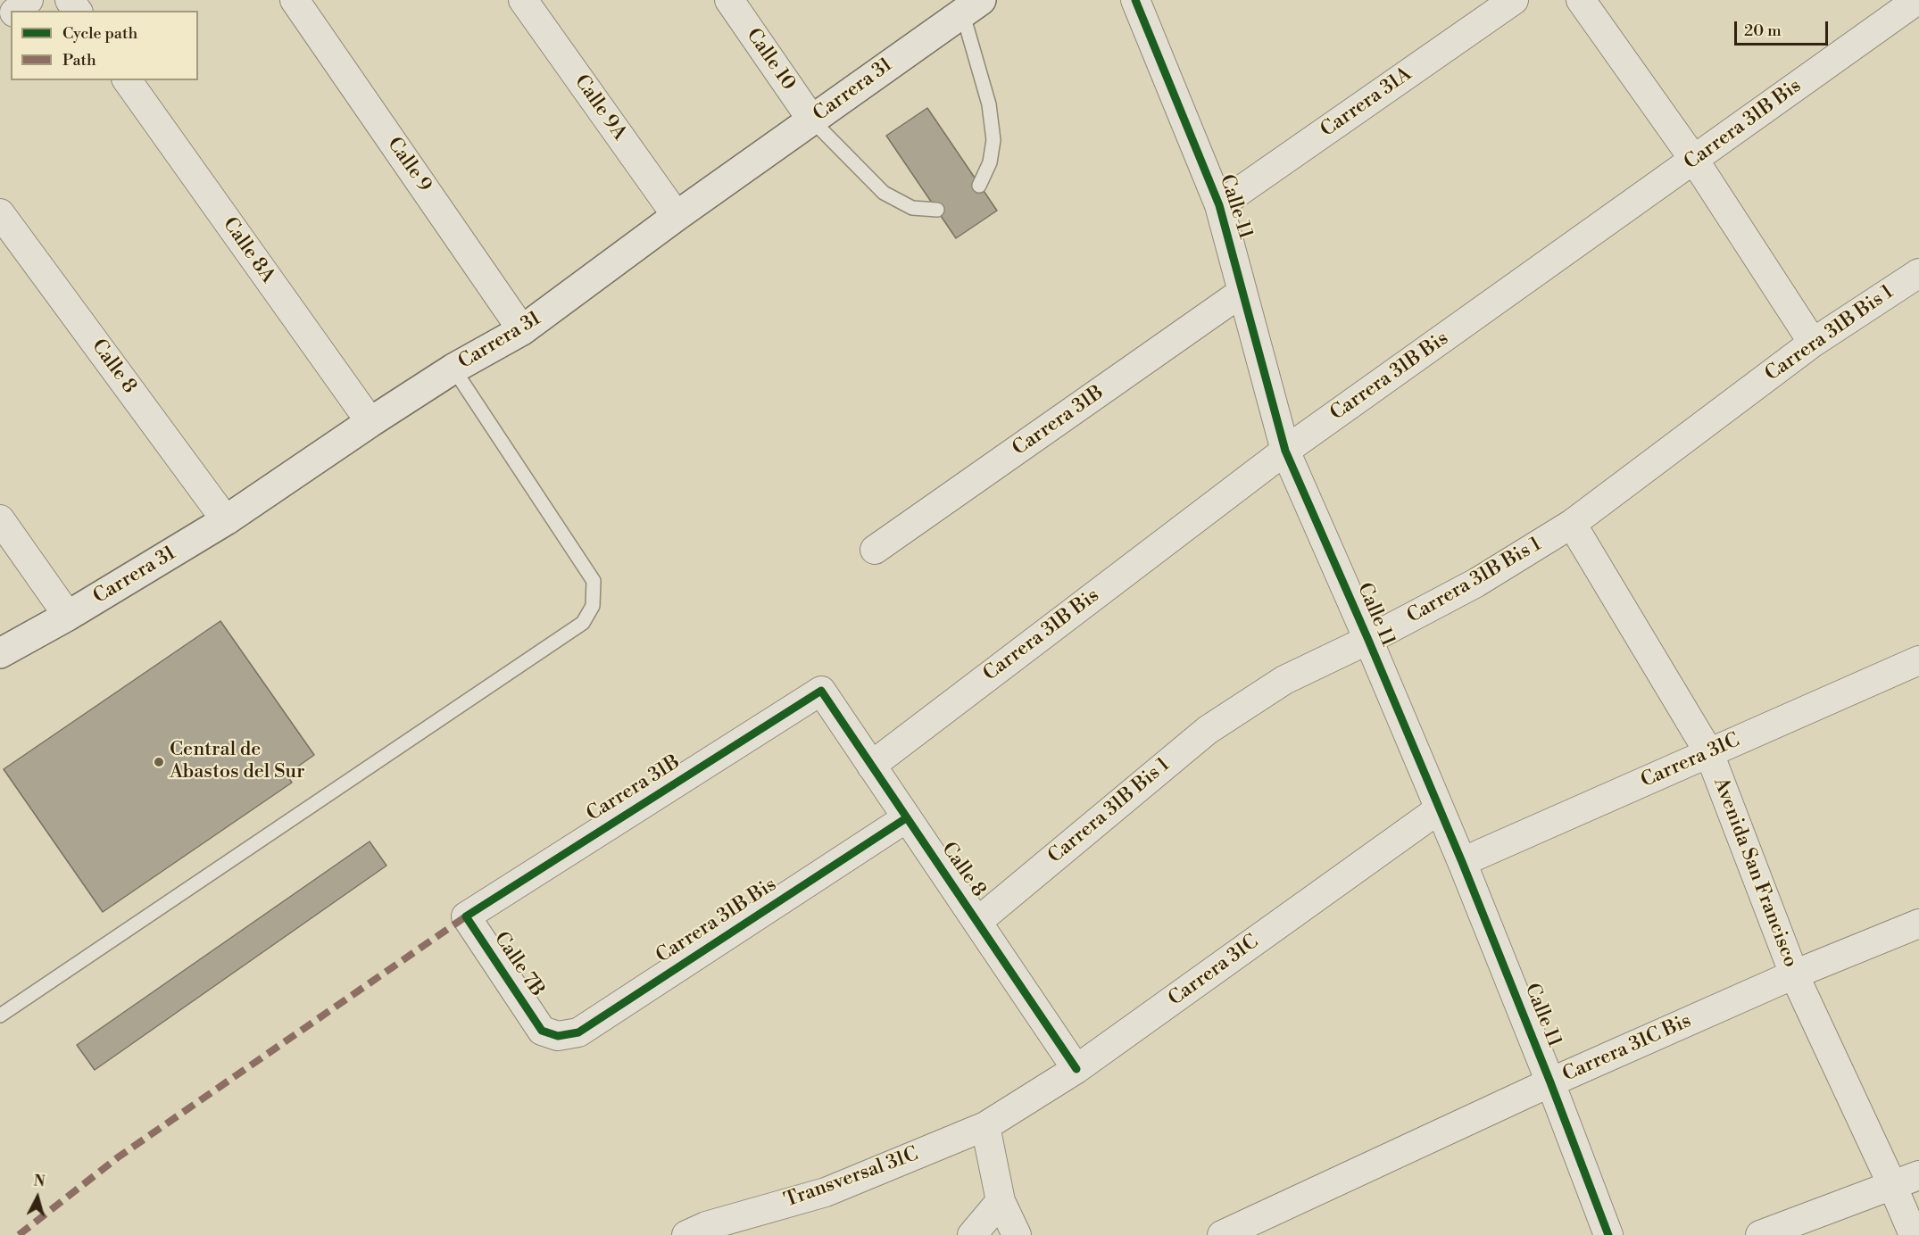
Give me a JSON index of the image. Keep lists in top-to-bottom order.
{
  "streets": {
    "main road": ["Carrera 31"],
    "street": [
      "Calle 10",
      "Carrera 31A",
      "Calle 9A",
      "Carrera 31B Bis",
      "Calle 9",
      "Calle 11",
      "Calle 8A",
      "Carrera 31B Bis 1",
      "Calle 8",
      "Carrera 31B",
      "Carrera 31C",
      "Avenida San Francisco",
      "Calle 7B",
      "Carrera 31C Bis",
      "Transversal 31C"
    ]
  },
  "crossings": [
    ["Calle 10", "Carrera 31"],
    ["Carrera 31", "Calle 9A"],
    ["Carrera 31", "Calle 9"],
    ["Carrera 31", "Calle 8A"],
    ["Carrera 31", "Calle 8"],
    ["Carrera 31A", "Calle 11"],
    ["Carrera 31B Bis", "Calle 11"],
    ["Carrera 31B Bis", "Calle 8"],
    ["Carrera 31B Bis", "Calle 7B"],
    ["Calle 11", "Carrera 31B Bis 1"],
    ["Calle 11", "Carrera 31B"],
    ["Calle 11", "Carrera 31C"],
    ["Calle 11", "Carrera 31C Bis"],
    ["Carrera 31B Bis 1", "Calle 8"],
    ["Carrera 31B Bis 1", "Avenida San Francisco"],
    ["Calle 8", "Carrera 31B"],
    ["Calle 8", "Carrera 31C"],
    ["Carrera 31B", "Calle 7B"],
    ["Carrera 31C", "Avenida San Francisco"],
    ["Carrera 31C", "Transversal 31C"],
    ["Avenida San Francisco", "Carrera 31C Bis"]
  ],
  "places": ["Central de Abastos del Sur"],
  "legend": ["Cycle path", "Path"],
  "scale_bar": "20 m",
  "north": "top"
}
